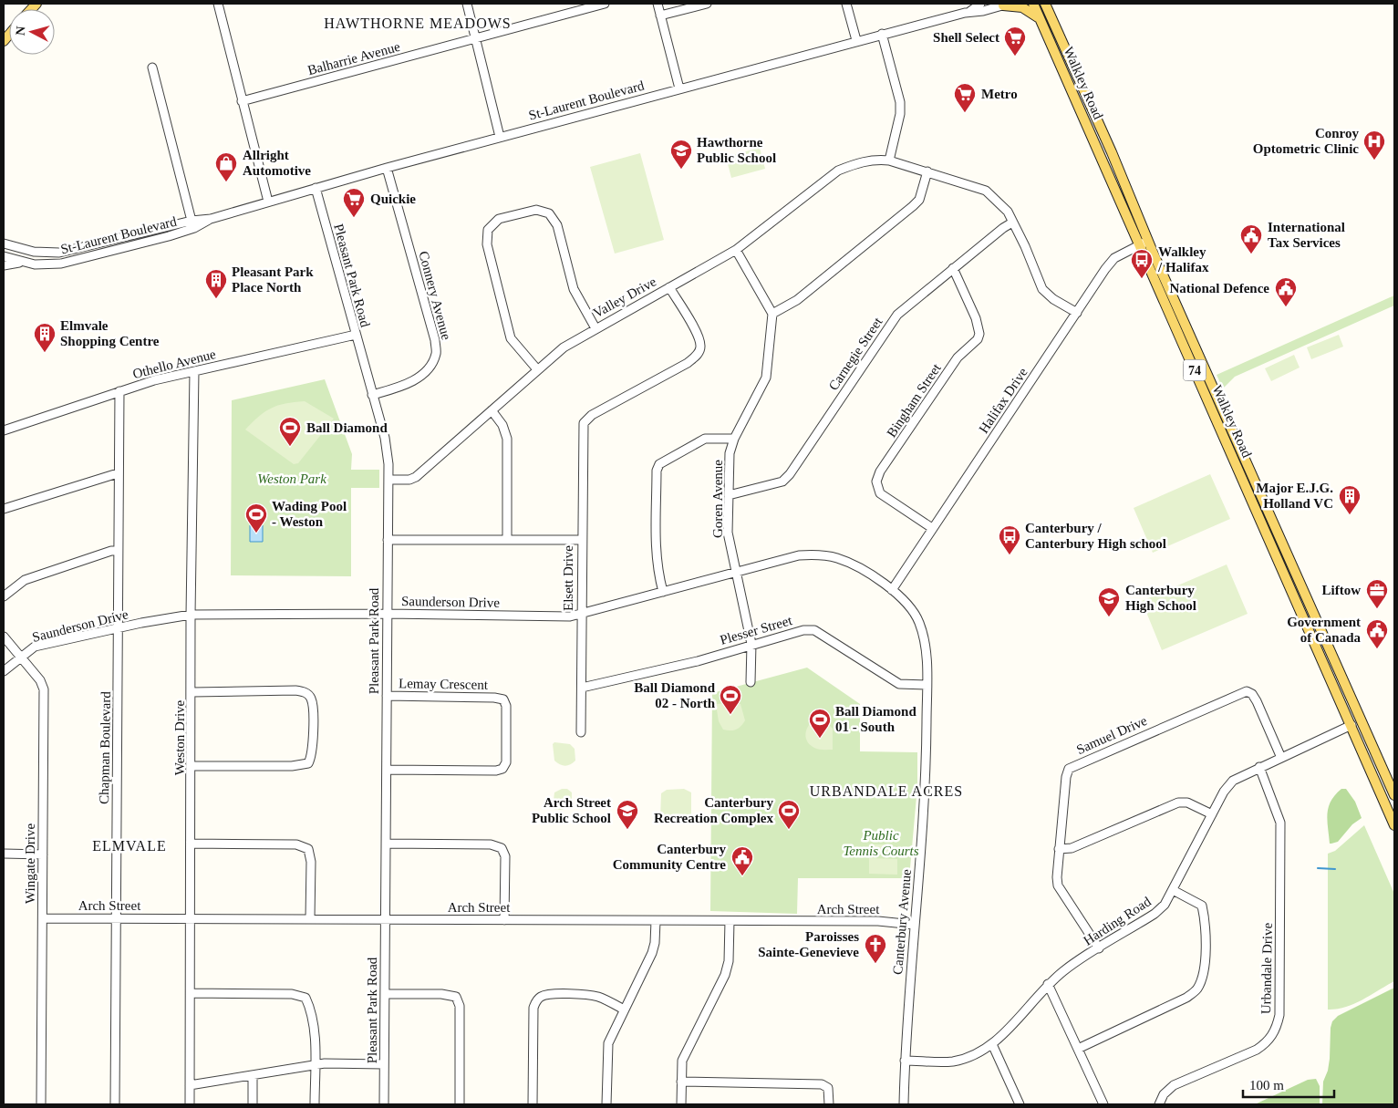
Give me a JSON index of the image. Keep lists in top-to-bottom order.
{
  "streets": {
    "main road": ["Walkley Road", "74"],
    "street": [
      "Balharrie Avenue",
      "St-Laurent Boulevard",
      "Pleasant Park Road",
      "Connery Avenue",
      "Valley Drive",
      "Carnegie Street",
      "Othello Avenue",
      "Bingham Street",
      "Halifax Drive",
      "Goren Avenue",
      "Elsett Drive",
      "Saunderson Drive",
      "Plesser Street",
      "Lemay Crescent",
      "Samuel Drive",
      "Weston Drive",
      "Chapman Boulevard",
      "Wingate Drive",
      "Arch Street",
      "Harding Road",
      "Canterbury Avenue",
      "Urbandale Drive"
    ]
  },
  "crossings": [
    ["Walkley Road", "Halifax Drive"],
    ["Walkley Road", "Harding Road"],
    ["St-Laurent Boulevard", "Pleasant Park Road"],
    ["St-Laurent Boulevard", "Connery Avenue"],
    ["Pleasant Park Road", "Connery Avenue"],
    ["Pleasant Park Road", "Valley Drive"],
    ["Pleasant Park Road", "Othello Avenue"],
    ["Pleasant Park Road", "Saunderson Drive"],
    ["Pleasant Park Road", "Lemay Crescent"],
    ["Pleasant Park Road", "Arch Street"],
    ["Valley Drive", "Carnegie Street"],
    ["Valley Drive", "Halifax Drive"],
    ["Valley Drive", "Elsett Drive"],
    ["Carnegie Street", "Bingham Street"],
    ["Carnegie Street", "Goren Avenue"],
    ["Othello Avenue", "Weston Drive"],
    ["Othello Avenue", "Chapman Boulevard"],
    ["Bingham Street", "Halifax Drive"],
    ["Halifax Drive", "Saunderson Drive"],
    ["Halifax Drive", "Canterbury Avenue"],
    ["Goren Avenue", "Saunderson Drive"],
    ["Goren Avenue", "Plesser Street"],
    ["Elsett Drive", "Saunderson Drive"],
    ["Elsett Drive", "Plesser Street"],
    ["Saunderson Drive", "Weston Drive"],
    ["Saunderson Drive", "Chapman Boulevard"],
    ["Saunderson Drive", "Wingate Drive"],
    ["Saunderson Drive", "Canterbury Avenue"],
    ["Plesser Street", "Canterbury Avenue"],
    ["Samuel Drive", "Harding Road"],
    ["Weston Drive", "Arch Street"],
    ["Chapman Boulevard", "Arch Street"],
    ["Wingate Drive", "Arch Street"],
    ["Arch Street", "Canterbury Avenue"],
    ["Harding Road", "Canterbury Avenue"],
    ["Harding Road", "Urbandale Drive"]
  ],
  "districts": ["HAWTHORNE MEADOWS", "URBANDALE ACRES", "ELMVALE"],
  "parks": ["Weston Park", "Public Tennis Courts"],
  "places": {
    "supermarket": ["Shell Select", "Metro", "Quickie"],
    "hospital": ["Conroy Optometric Clinic"],
    "school or university": ["Hawthorne Public School", "Canterbury High School", "Arch Street Public School"],
    "shop": ["Allright Automotive"],
    "public building": [
      "International Tax Services",
      "National Defence",
      "Government of Canada",
      "Canterbury Community Centre"
    ],
    "bus stop": ["Walkley / Halifax", "Canterbury / Canterbury High school"],
    "building": ["Pleasant Park Place North", "Elmvale Shopping Centre", "Major E.J.G. Holland VC"],
    "sports": [
      "Ball Diamond",
      "Wading Pool - Weston",
      "Ball Diamond 02 - North",
      "Ball Diamond 01 - South",
      "Canterbury Recreation Complex"
    ],
    "office": ["Liftow"],
    "church": ["Paroisses Sainte-Genevieve"]
  },
  "scale_bar": "100 m",
  "north": "left"
}
